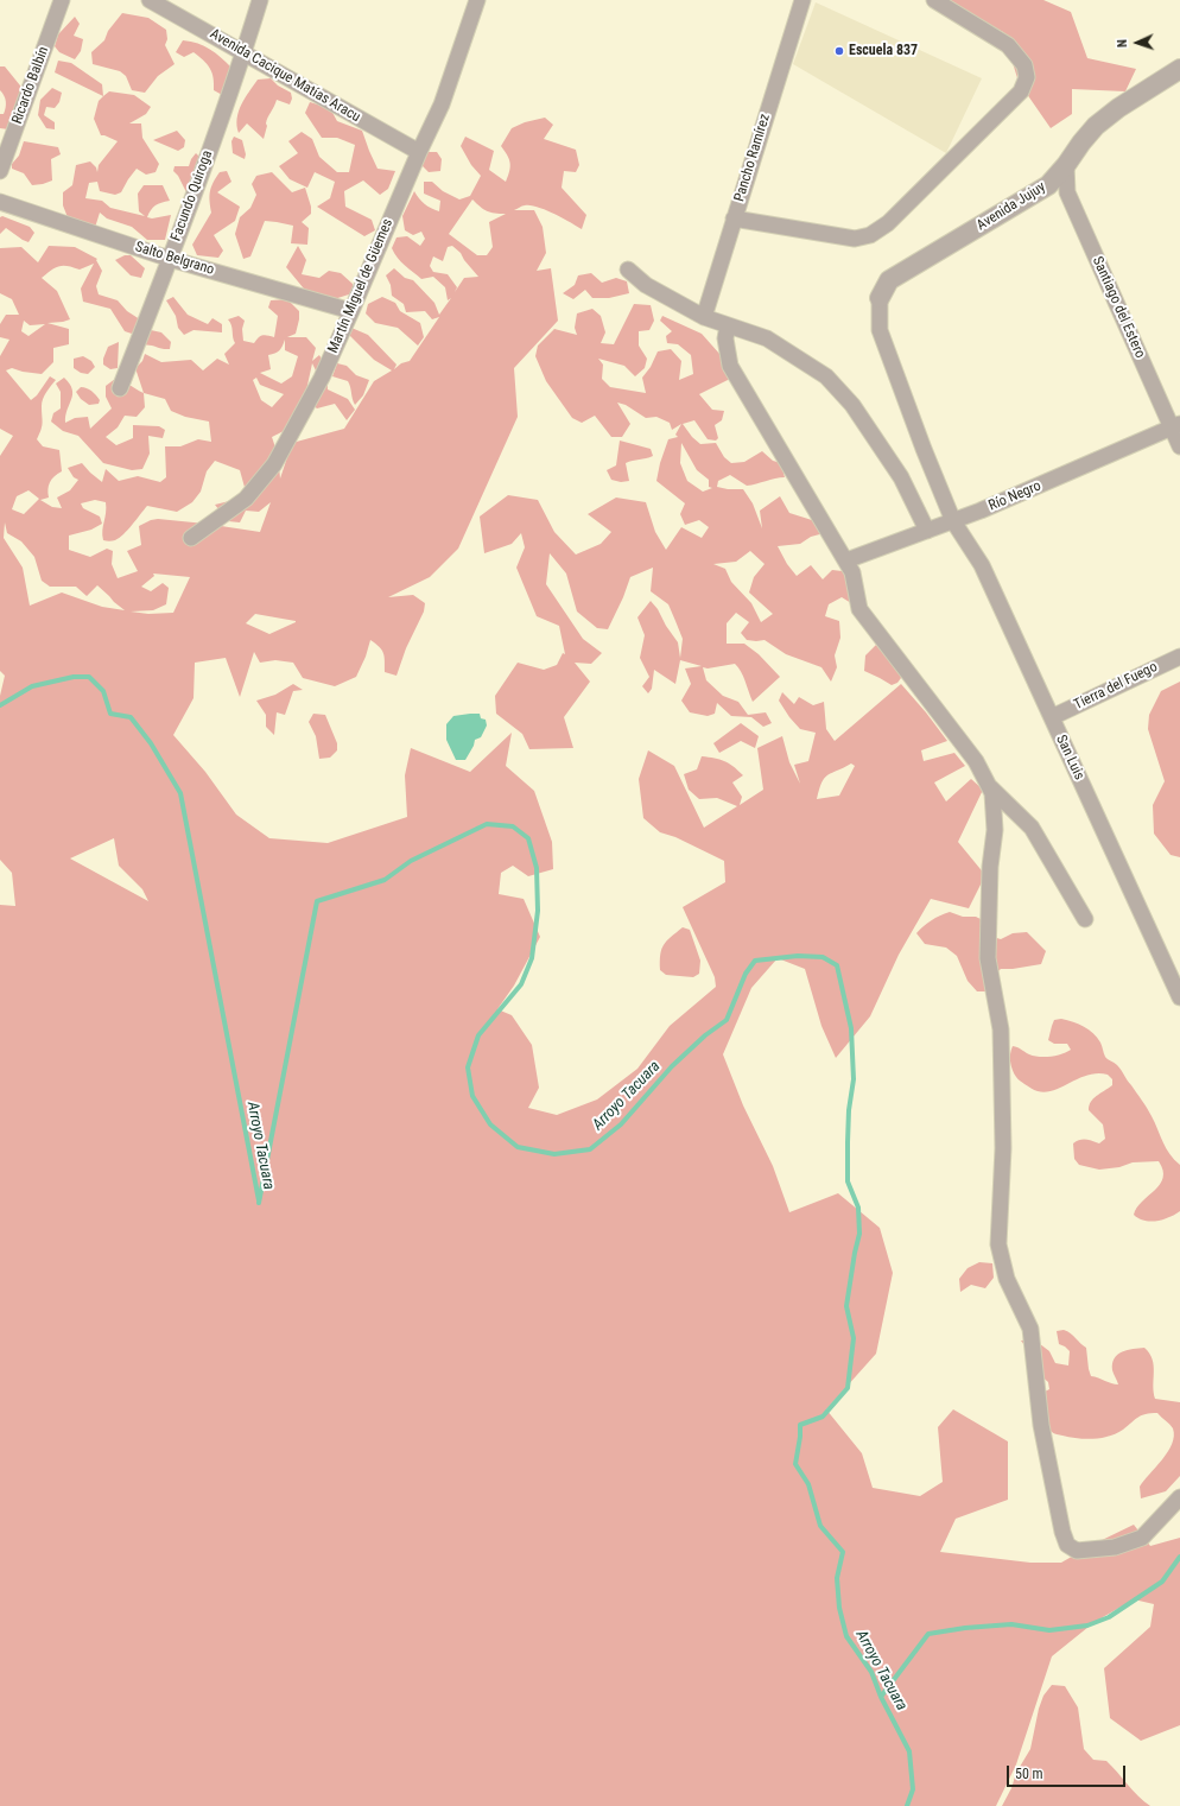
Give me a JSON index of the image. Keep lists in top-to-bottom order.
{
  "streets": {
    "street": [
      "Avenida Cacique Matías Aracu",
      "Ricardo Balbín",
      "Pancho Ramírez",
      "Facundo Quiroga",
      "Avenida Jujuy",
      "Salto Belgrano",
      "Martín Miguel de Güemes",
      "Santiago del Estero",
      "Río Negro",
      "Tierra del Fuego",
      "San Luis"
    ]
  },
  "crossings": [
    ["Avenida Cacique Matías Aracu", "Facundo Quiroga"],
    ["Avenida Cacique Matías Aracu", "Martín Miguel de Güemes"],
    ["Facundo Quiroga", "Salto Belgrano"],
    ["Avenida Jujuy", "Santiago del Estero"],
    ["Avenida Jujuy", "San Luis"],
    ["Salto Belgrano", "Martín Miguel de Güemes"],
    ["Santiago del Estero", "Río Negro"],
    ["Río Negro", "San Luis"],
    ["Tierra del Fuego", "San Luis"]
  ],
  "water": ["Arroyo Tacuara"],
  "places": ["Escuela 837"],
  "scale_bar": "50 m",
  "north": "left"
}
